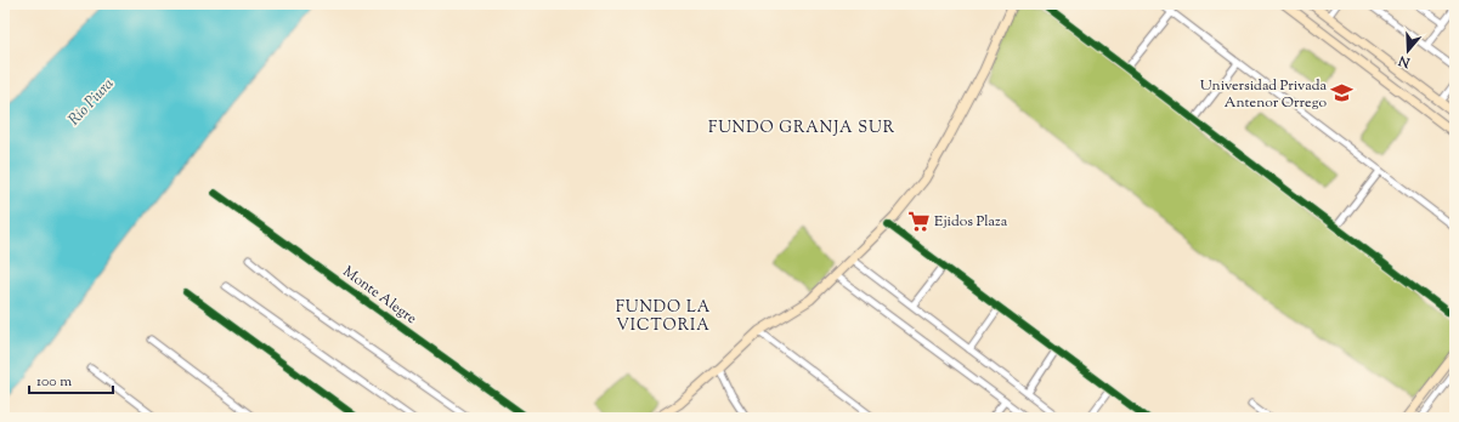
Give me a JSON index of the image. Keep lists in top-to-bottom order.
{
  "streets": {
    "street": ["Monte Alegre"]
  },
  "districts": ["FUNDO GRANJA SUR", "FUNDO LA VICTORIA"],
  "water": ["Río Piura"],
  "places": {
    "school or university": ["Universidad Privada Antenor Orrego"],
    "supermarket": ["Ejidos Plaza"]
  },
  "scale_bar": "100 m",
  "north": "bottom"
}
